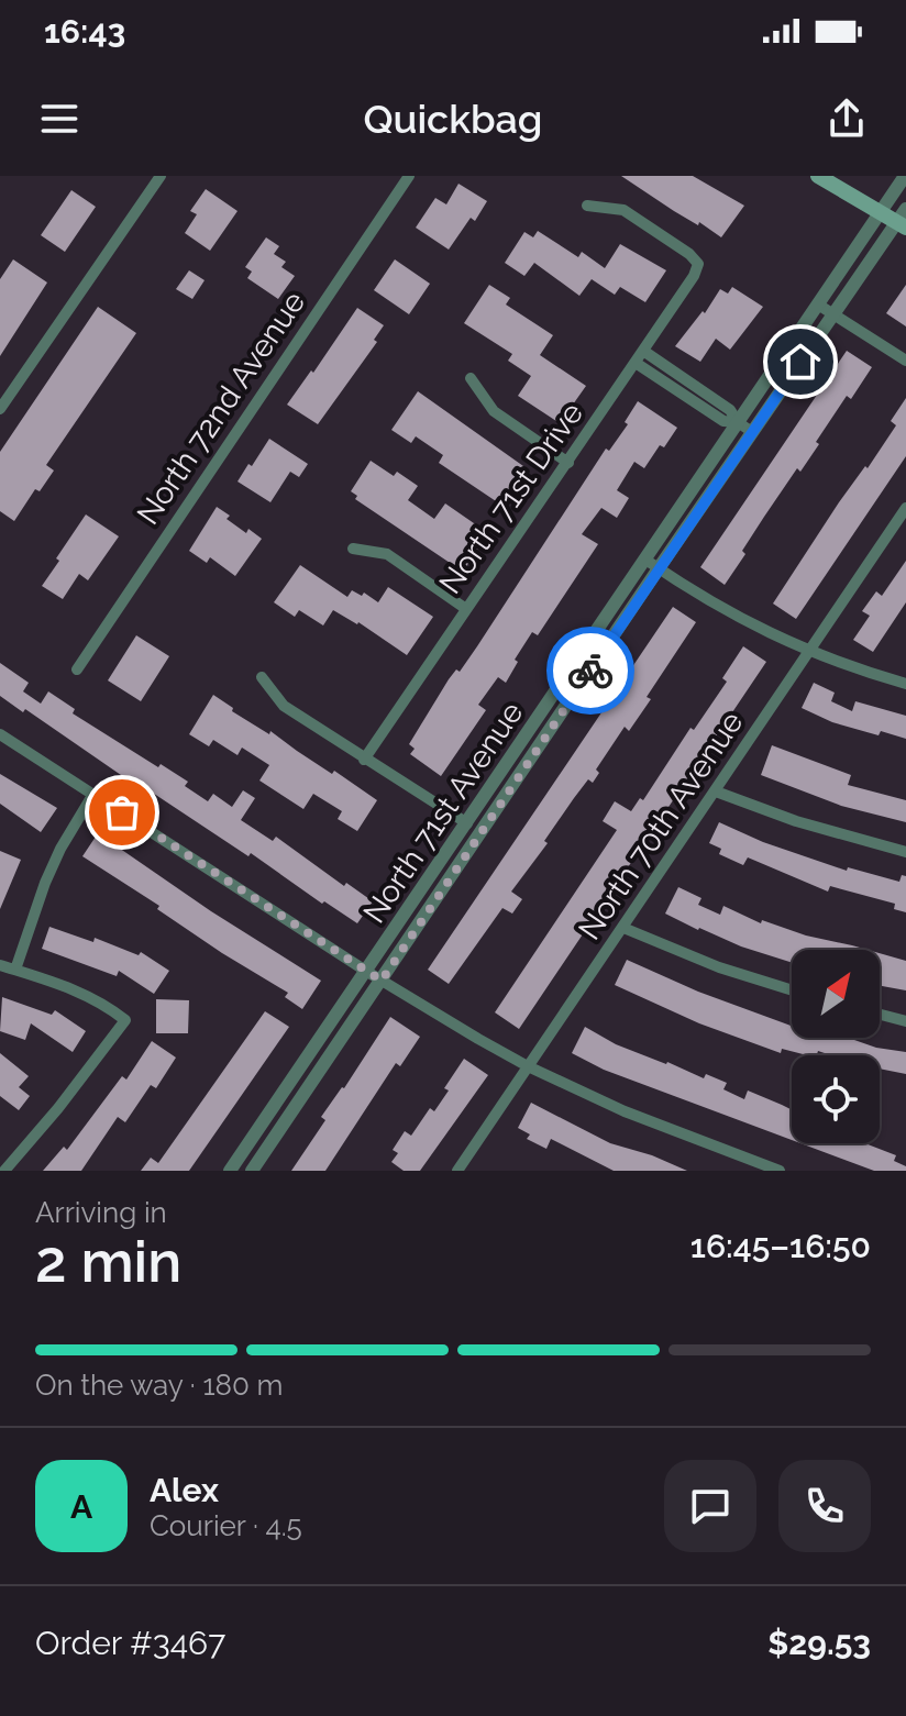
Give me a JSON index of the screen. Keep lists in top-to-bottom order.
{
  "streets": {
    "street": [
      "North 72nd Avenue",
      "North 71st Drive",
      "North 71st Avenue",
      "North 70th Avenue"
    ]
  },
  "north": "top right",
  "page": {
    "status": "16:43",
    "header": "Quickbag",
    "heading": ["2 min", "Arriving in", "16:45–16:50"],
    "panel": [
      "Alex",
      "Courier · 4.5",
      "Order #3467",
      "$29.53"
    ],
    "bar": "On the way · 180 m",
    "round": "A"
  }
}
